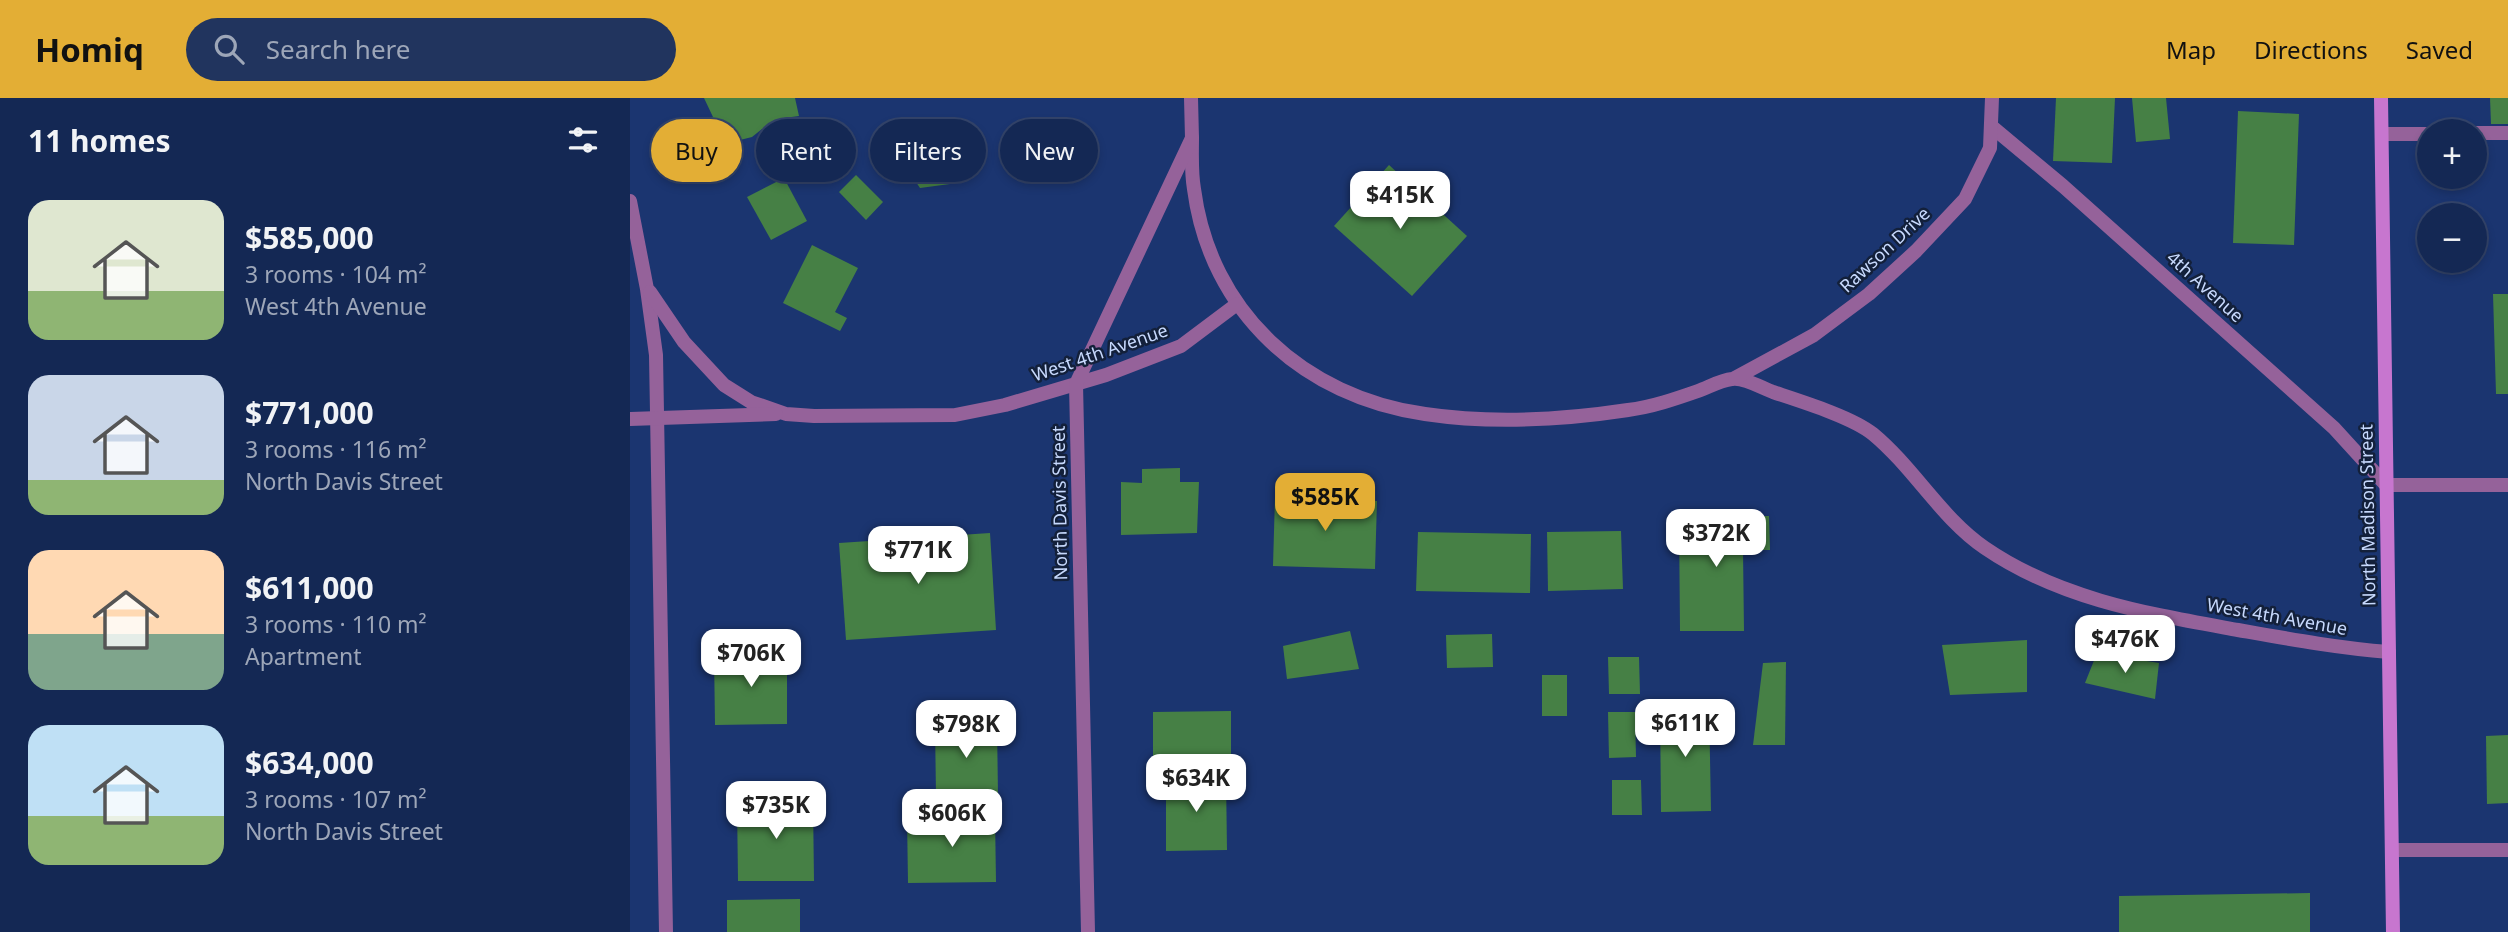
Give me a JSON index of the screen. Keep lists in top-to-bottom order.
{
  "streets": {
    "main road": ["North Madison Street"],
    "street": [
      "Rawson Drive",
      "4th Avenue",
      "West 4th Avenue",
      "North Davis Street"
    ]
  },
  "crossings": [
    ["Rawson Drive", "4th Avenue"],
    ["Rawson Drive", "West 4th Avenue"],
    ["4th Avenue", "North Madison Street"],
    ["West 4th Avenue", "North Davis Street"],
    ["West 4th Avenue", "North Madison Street"]
  ],
  "page": {
    "header": "Homiq",
    "search": "Search here",
    "nav": ["Map", "Directions", "Saved"],
    "heading": "11 homes",
    "map_buttons": ["+", "−"],
    "chip": [
      "Buy",
      "Rent",
      "Filters",
      "New"
    ],
    "price": [
      "$415K",
      "$585K",
      "$372K",
      "$771K",
      "$476K",
      "$706K",
      "$611K",
      "$798K",
      "$634K",
      "$735K",
      "$606K"
    ],
    "list": [
      {
        "name": "$585,000",
        "note": "3 rooms · 104 m² · West 4th Avenue"
      },
      {
        "name": "$771,000",
        "note": "3 rooms · 116 m² · North Davis Street"
      },
      {
        "name": "$611,000",
        "note": "3 rooms · 110 m² · Apartment"
      },
      {
        "name": "$634,000",
        "note": "3 rooms · 107 m² · North Davis Street"
      }
    ]
  }
}
